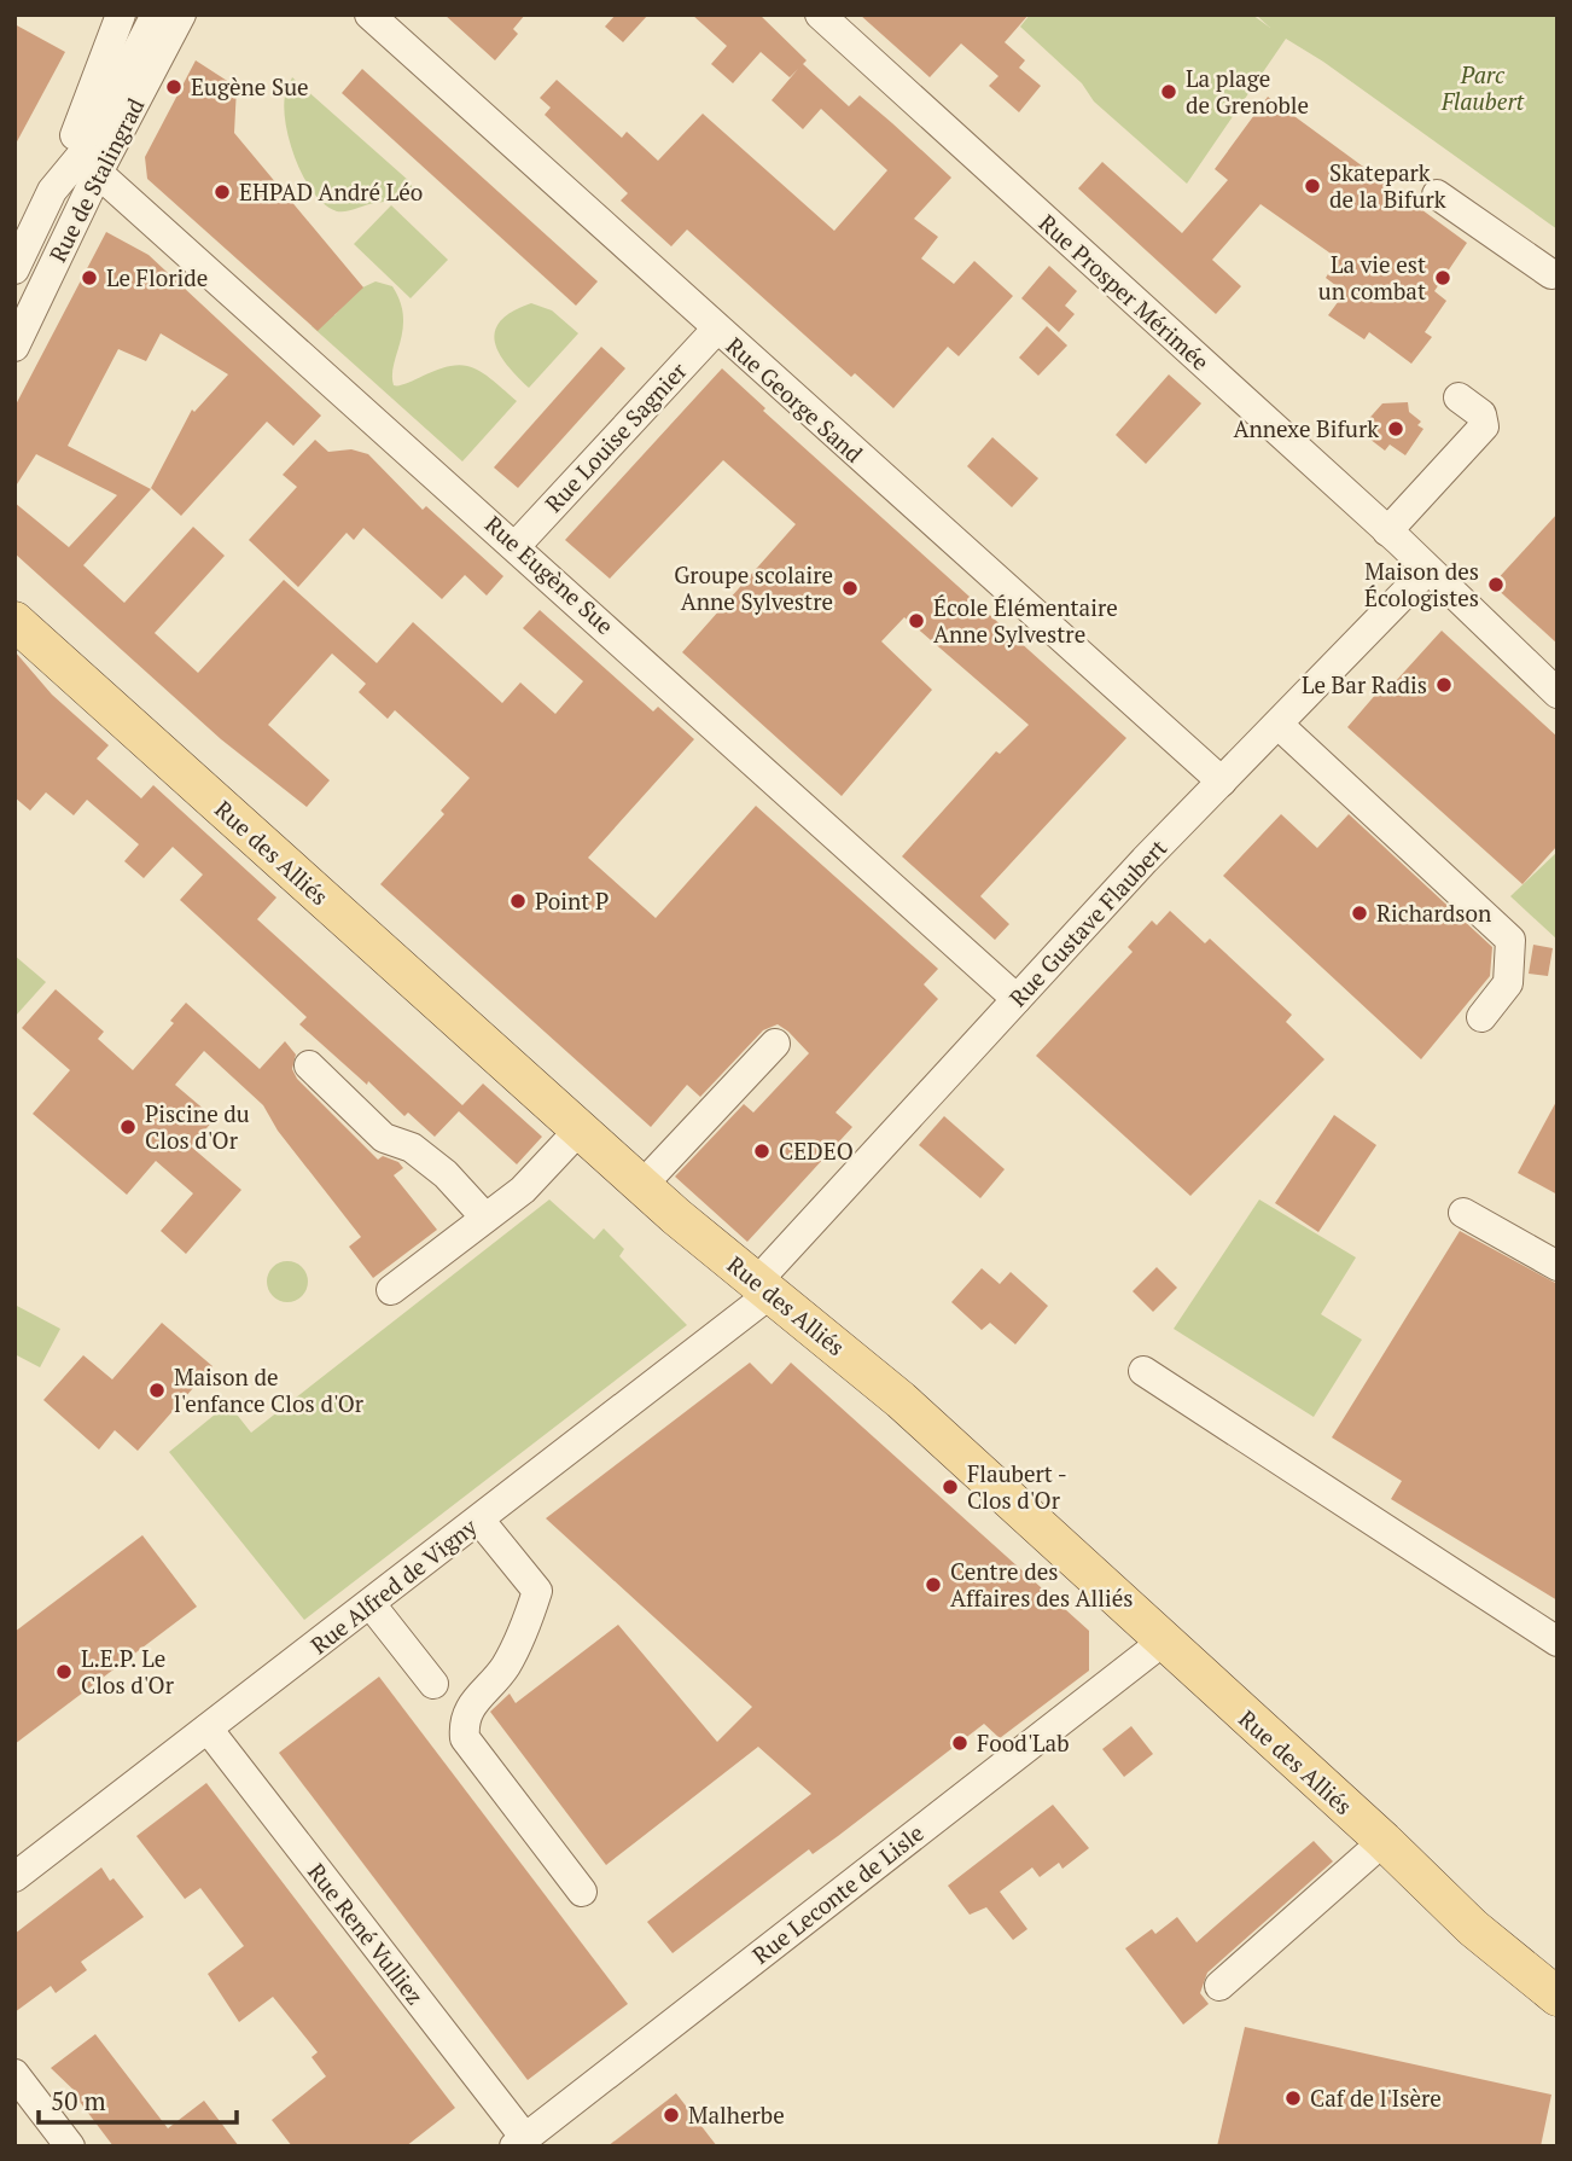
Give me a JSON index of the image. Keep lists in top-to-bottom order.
{
  "streets": {
    "main road": ["Rue des Alliés"],
    "street": [
      "Rue de Stalingrad",
      "Rue Prosper Mérimée",
      "Rue George Sand",
      "Rue Louise Sagnier",
      "Rue Eugène Sue",
      "Rue Gustave Flaubert",
      "Rue Alfred de Vigny",
      "Rue Leconte de Lisle",
      "Rue René Vulliez"
    ]
  },
  "crossings": [
    ["Rue de Stalingrad", "Rue Eugène Sue"],
    ["Rue Prosper Mérimée", "Rue Gustave Flaubert"],
    ["Rue George Sand", "Rue Louise Sagnier"],
    ["Rue George Sand", "Rue Gustave Flaubert"],
    ["Rue Louise Sagnier", "Rue Eugène Sue"],
    ["Rue Eugène Sue", "Rue Gustave Flaubert"],
    ["Rue des Alliés", "Rue Gustave Flaubert"],
    ["Rue des Alliés", "Rue Alfred de Vigny"],
    ["Rue des Alliés", "Rue Leconte de Lisle"],
    ["Rue Gustave Flaubert", "Rue Alfred de Vigny"],
    ["Rue Alfred de Vigny", "Rue René Vulliez"],
    ["Rue Leconte de Lisle", "Rue René Vulliez"]
  ],
  "parks": ["Parc Flaubert"],
  "places": [
    "Eugène Sue",
    "La plage de Grenoble",
    "Skatepark de la Bifurk",
    "EHPAD André Léo",
    "Le Floride",
    "La vie est un combat",
    "Annexe Bifurk",
    "Maison des Écologistes",
    "Groupe scolaire Anne Sylvestre",
    "École Élémentaire Anne Sylvestre",
    "Le Bar Radis",
    "Point P",
    "Richardson",
    "Piscine du Clos d'Or",
    "CEDEO",
    "Maison de l'enfance Clos d'Or",
    "Flaubert - Clos d'Or",
    "Centre des Affaires des Alliés",
    "L.E.P. Le Clos d'Or",
    "Food'Lab",
    "Caf de l'Isère",
    "Malherbe"
  ],
  "scale_bar": "50 m"
}
